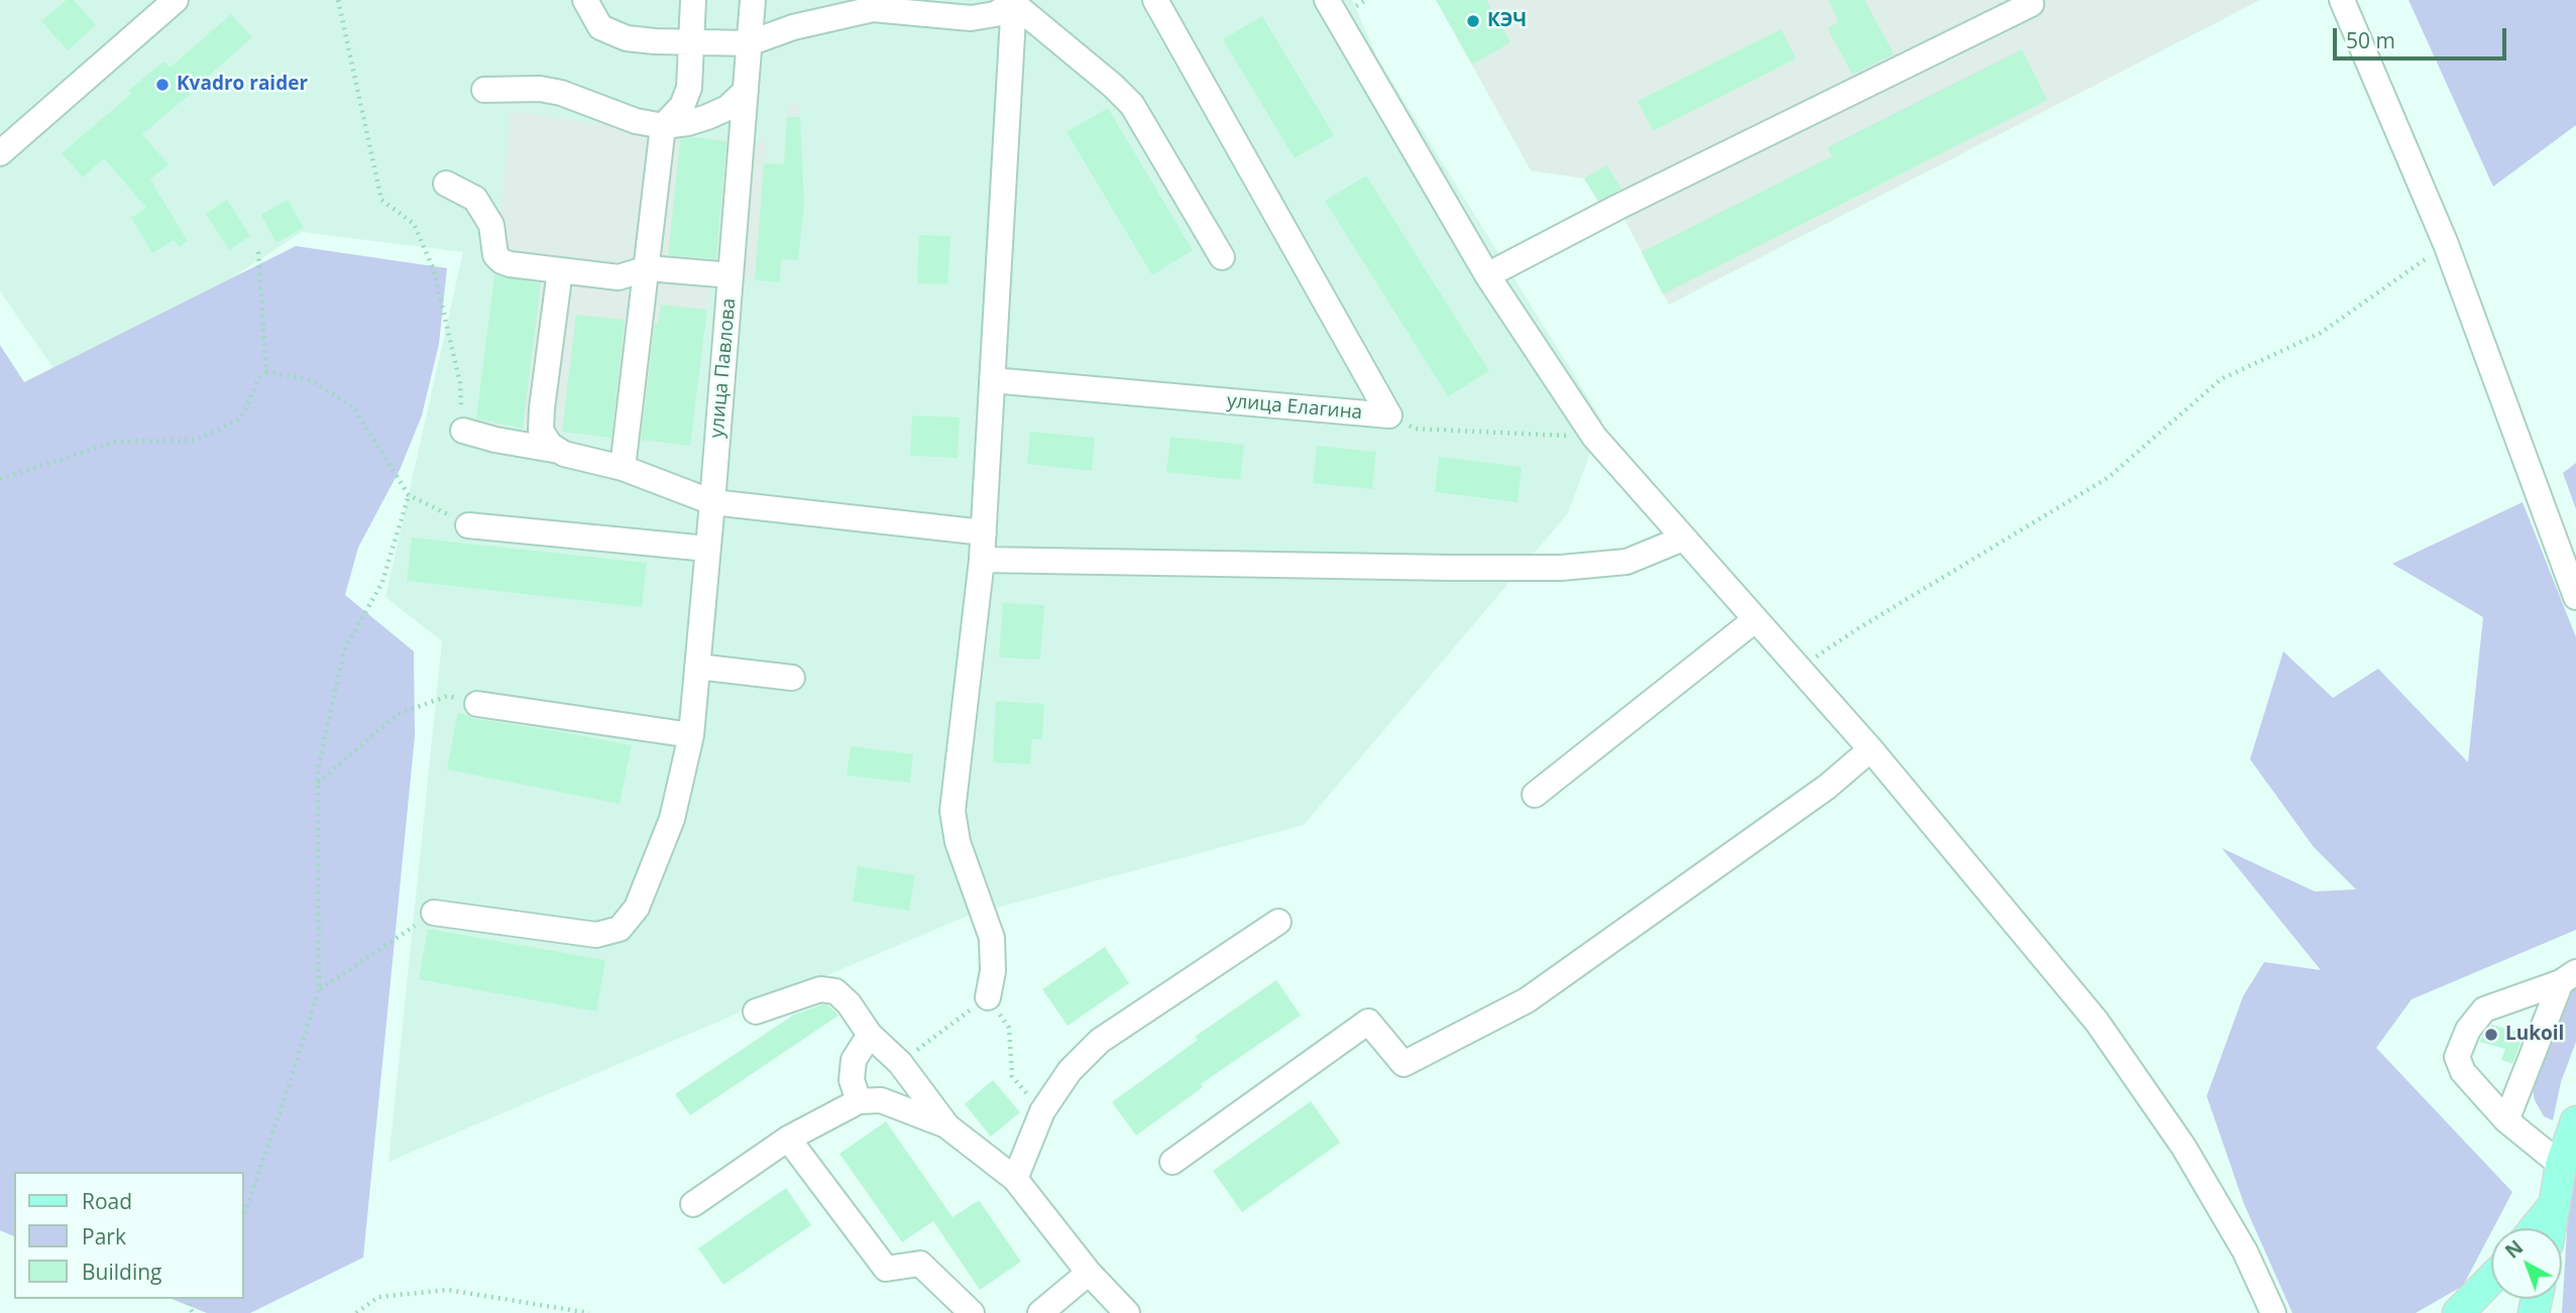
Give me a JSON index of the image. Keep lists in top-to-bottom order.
{
  "streets": {
    "street": ["улица Павлова", "улица Елагина"]
  },
  "places": ["КЭЧ", "Kvadro raider", "Lukoil"],
  "legend": ["Road", "Park", "Building"],
  "scale_bar": "50 m",
  "north": "top left"
}
